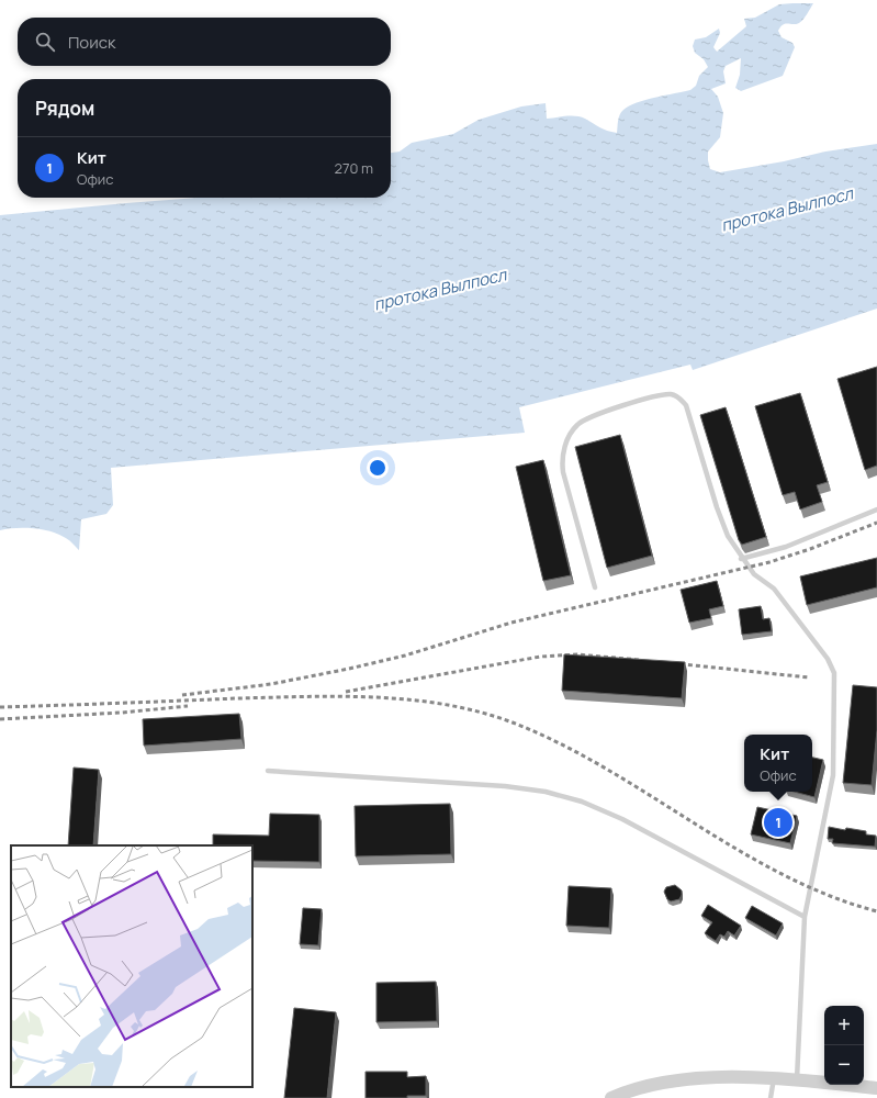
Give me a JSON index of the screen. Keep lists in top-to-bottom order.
{
  "water": ["протока Вылпосл"],
  "page": {
    "search": "Поиск",
    "heading": "Рядом",
    "list": [
      {
        "mark": "1",
        "name": "Кит",
        "note": "Офис",
        "value": "270 m"
      }
    ],
    "popup": ["Кит", "Офис"],
    "pins": "1",
    "map_buttons": ["+", "−"]
  }
}
